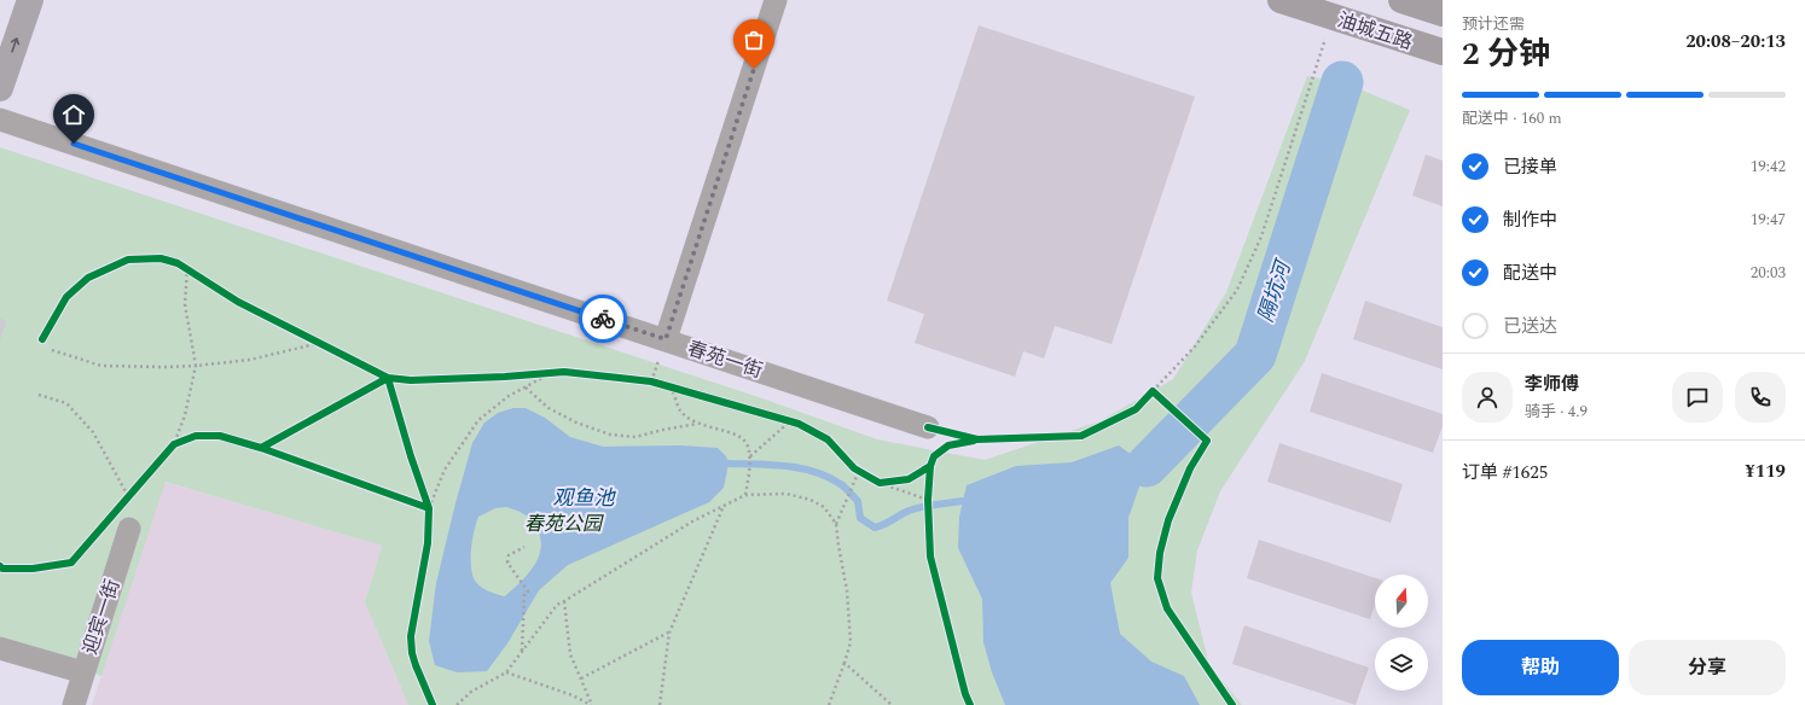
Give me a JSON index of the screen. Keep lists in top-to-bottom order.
{
  "streets": {
    "main road": ["油城五路"],
    "street": ["春苑一街", "迎宾一街"]
  },
  "water": ["隔坑河", "观鱼池"],
  "parks": ["春苑公园"],
  "north": "top",
  "page": {
    "heading": ["2 分钟", "预计还需", "20:08–20:13"],
    "panel": [
      "李师傅",
      "骑手 · 4.9",
      "订单 #1625",
      "¥119"
    ],
    "bar": "配送中 · 160 m",
    "list": [
      ["已接单", "19:42"],
      ["制作中", "19:47"],
      ["配送中", "20:03"],
      "已送达"
    ],
    "buttons": ["帮助", "分享"]
  }
}
